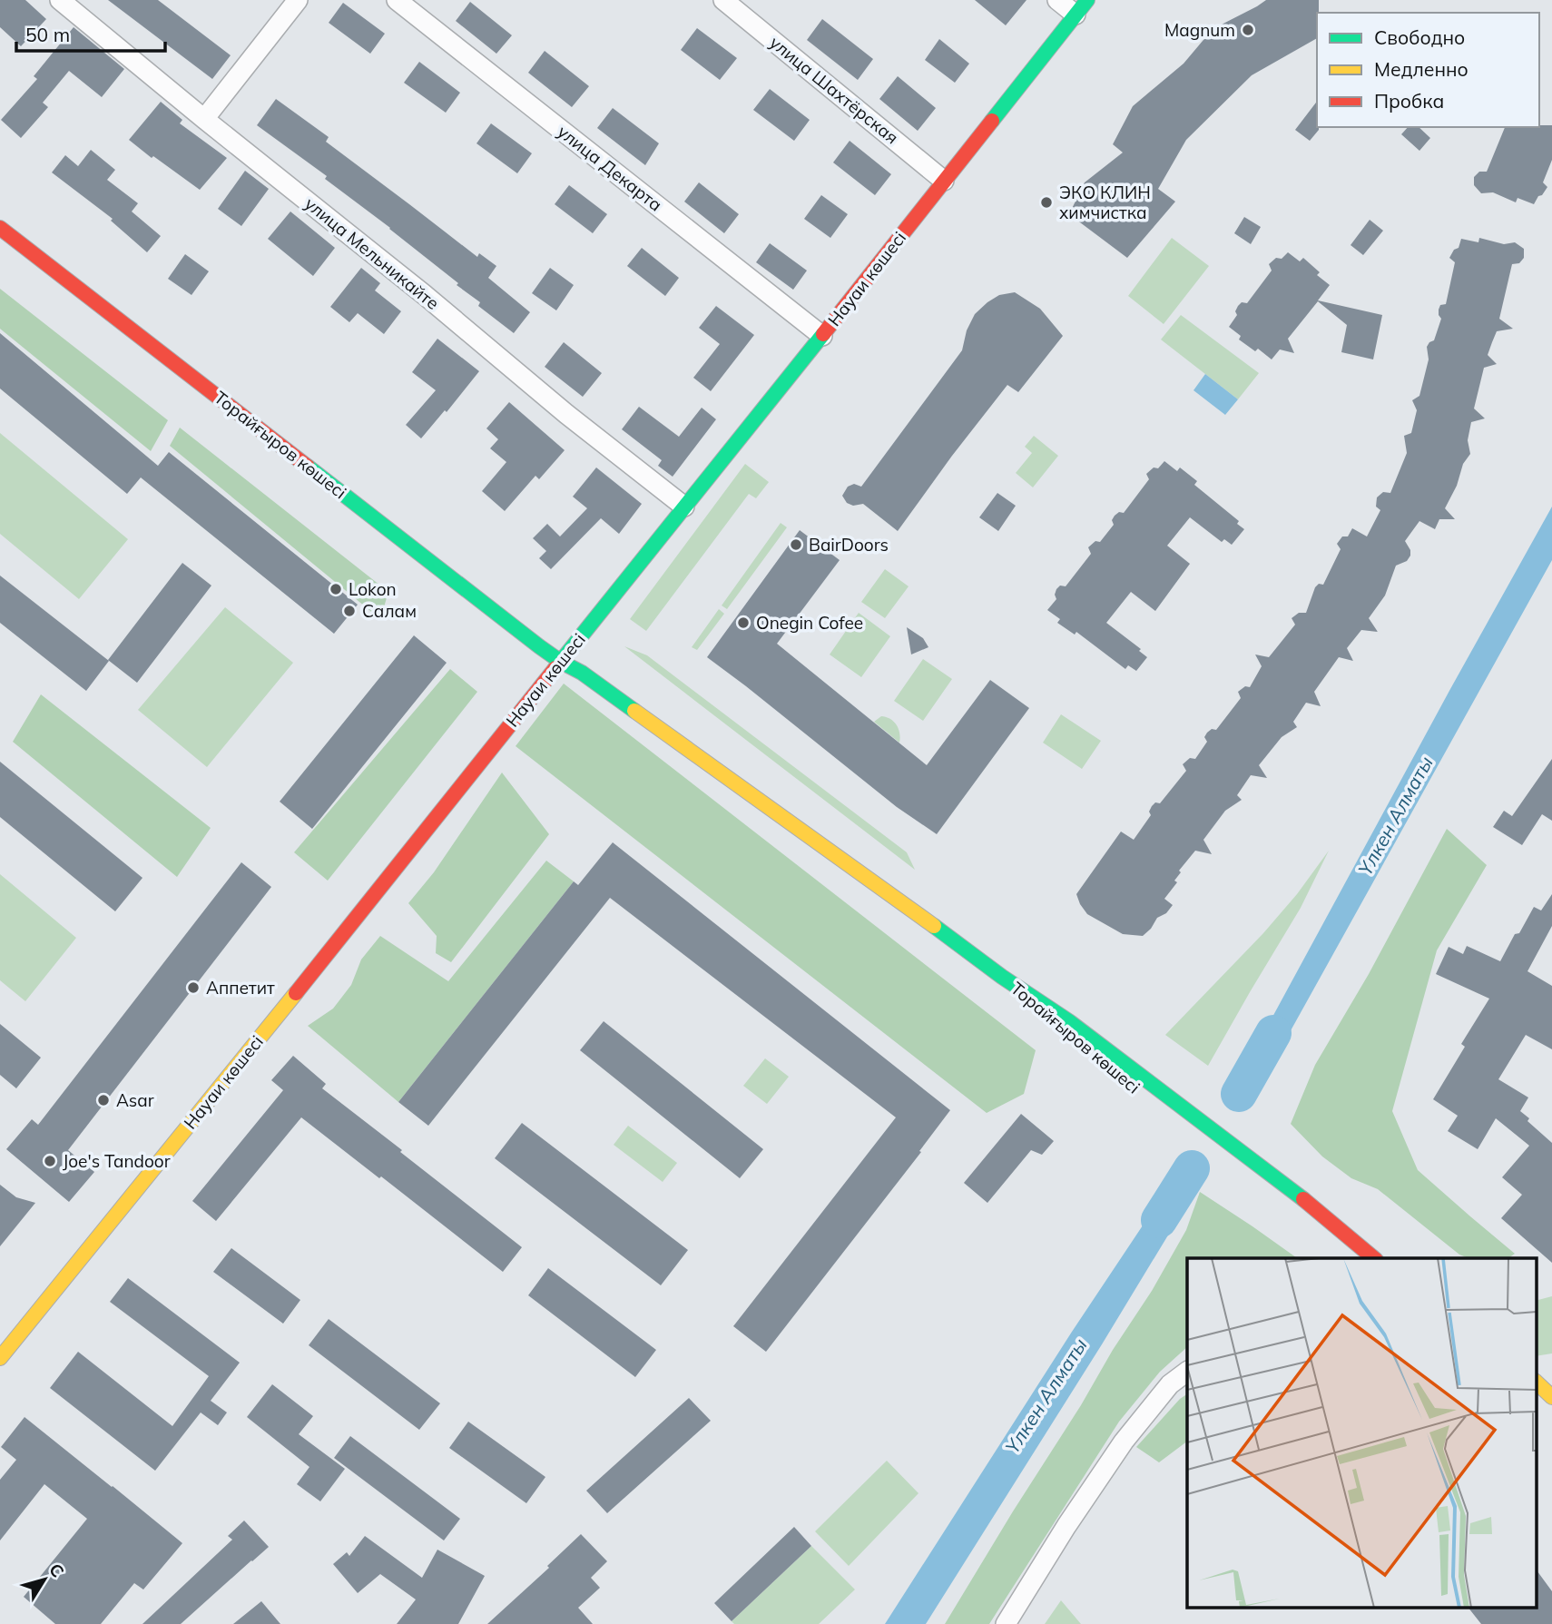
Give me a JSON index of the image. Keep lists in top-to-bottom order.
{
  "streets": {
    "street": [
      "улица Шахтёрская",
      "улица Декарта",
      "улица Мельникайте",
      "Науаи көшесі",
      "Торайғыров көшесі"
    ]
  },
  "crossings": [
    ["улица Шахтёрская", "Науаи көшесі"],
    ["улица Декарта", "Науаи көшесі"],
    ["улица Мельникайте", "Науаи көшесі"],
    ["Науаи көшесі", "Торайғыров көшесі"]
  ],
  "water": ["Үлкен Алматы"],
  "places": [
    "Magnum",
    "ЭКО КЛИН химчистка",
    "BairDoors",
    "Lokon",
    "Салам",
    "Onegin Cofee",
    "Аппетит",
    "Asar",
    "Joe's Tandoor"
  ],
  "legend": ["Свободно", "Медленно", "Пробка"],
  "scale_bar": "50 m",
  "north": "top right"
}
